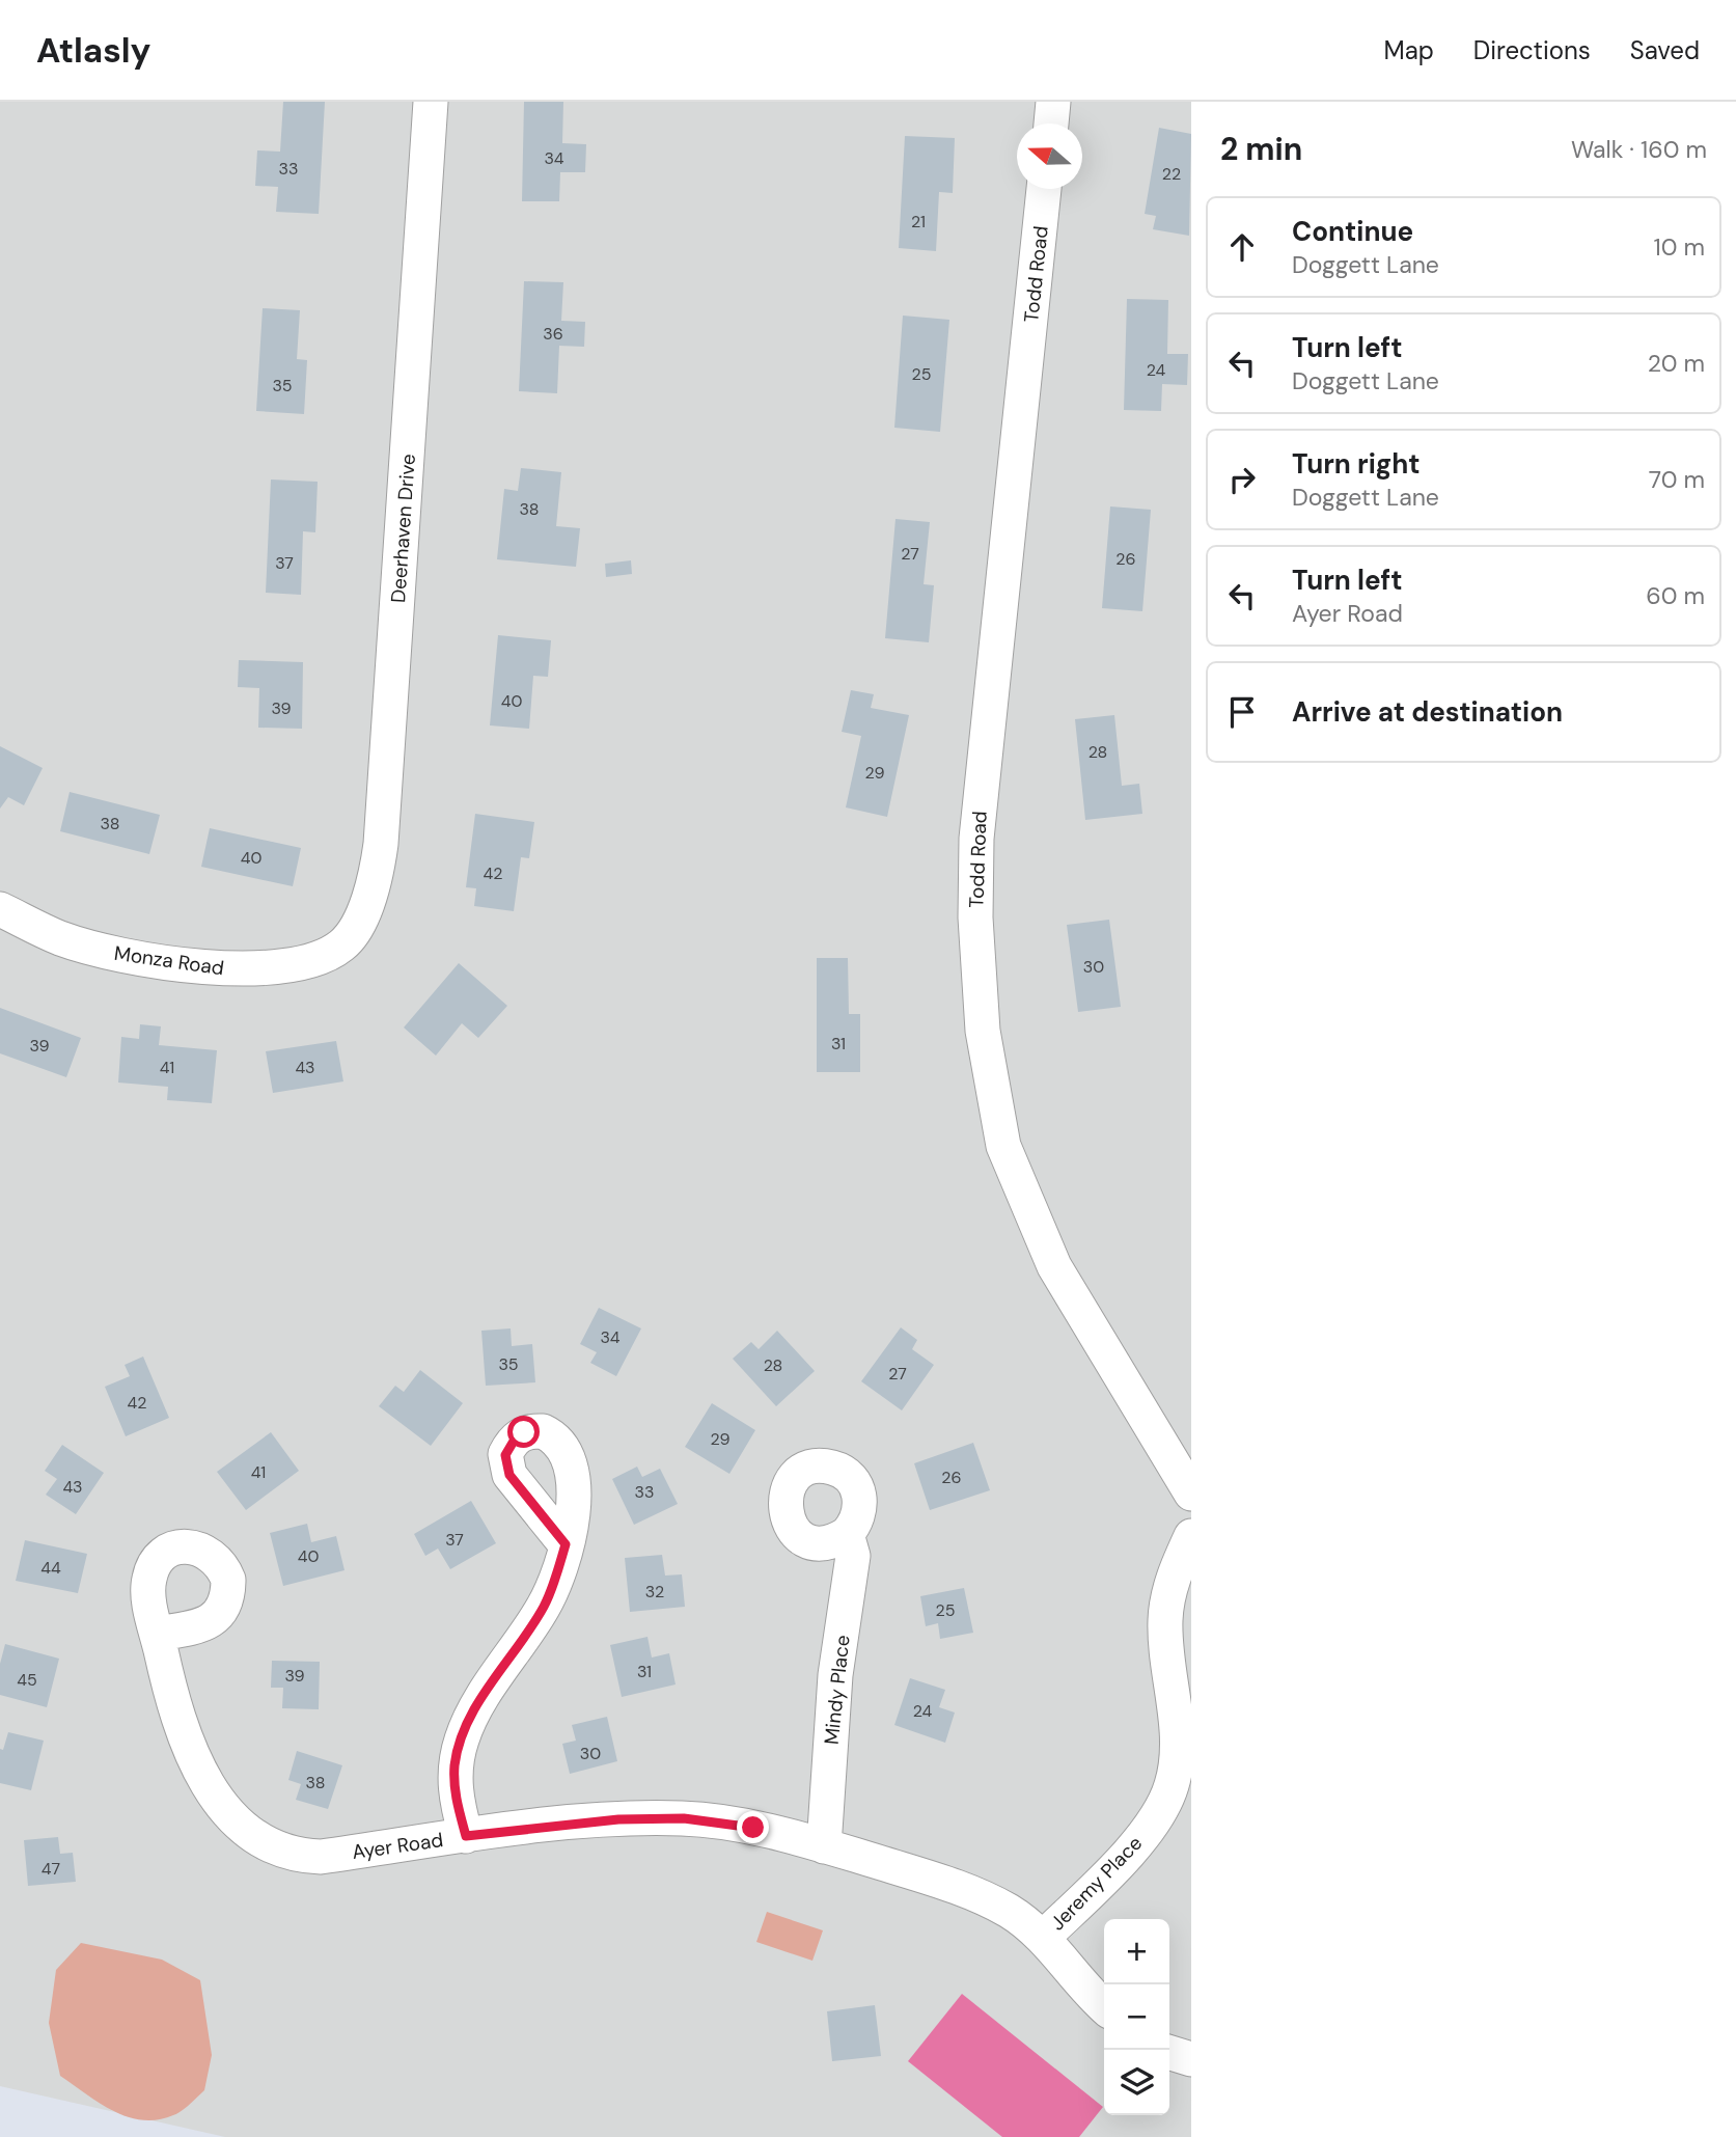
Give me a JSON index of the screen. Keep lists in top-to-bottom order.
{
  "streets": {
    "street": [
      "Todd Road",
      "Deerhaven Drive",
      "Monza Road",
      "Mindy Place",
      "Ayer Road",
      "Jeremy Place"
    ]
  },
  "crossings": [
    ["Deerhaven Drive", "Monza Road"],
    ["Mindy Place", "Ayer Road"],
    ["Ayer Road", "Jeremy Place"]
  ],
  "house_numbers": [
    "34",
    "33",
    "22",
    "21",
    "36",
    "24",
    "25",
    "35",
    "38",
    "27",
    "26",
    "37",
    "40",
    "39",
    "28",
    "29",
    "38",
    "40",
    "42",
    "30",
    "31",
    "39",
    "41",
    "43",
    "34",
    "35",
    "28",
    "27",
    "42",
    "29",
    "41",
    "26",
    "43",
    "33",
    "37",
    "40",
    "44",
    "32",
    "25",
    "31",
    "39",
    "45",
    "24",
    "30",
    "38",
    "47"
  ],
  "north": "left",
  "page": {
    "header": "Atlasly",
    "nav": ["Map", "Directions", "Saved"],
    "heading": ["2 min", "Walk · 160 m"],
    "list": [
      ["Continue", "Doggett Lane", "10 m"],
      ["Turn left", "Doggett Lane", "20 m"],
      ["Turn right", "Doggett Lane", "70 m"],
      ["Turn left", "Ayer Road", "60 m"],
      "Arrive at destination"
    ],
    "map_buttons": ["+", "−"]
  }
}
